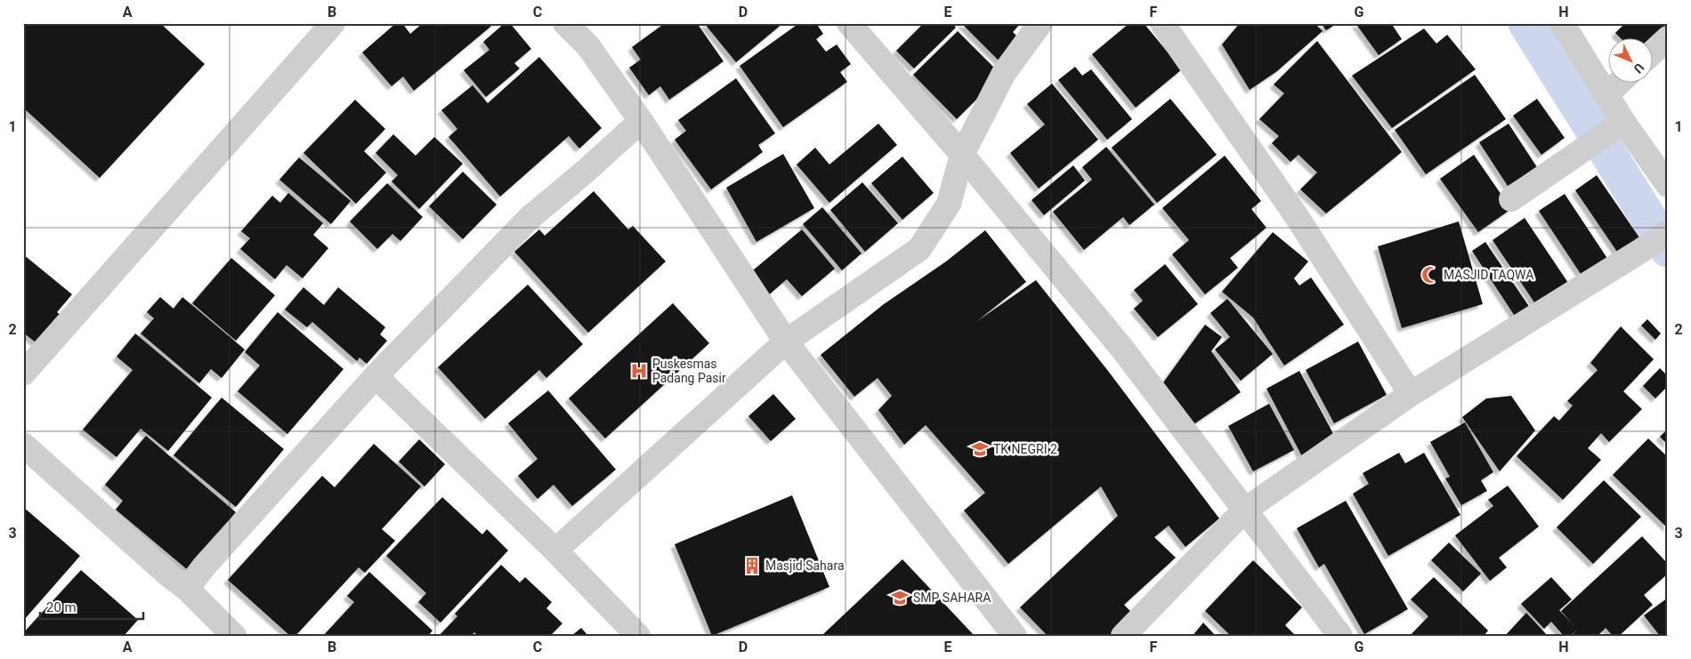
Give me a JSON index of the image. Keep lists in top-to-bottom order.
{
  "places": {
    "mosque": ["MASJID TAQWA"],
    "hospital": ["Puskesmas Padang Pasir"],
    "school or university": ["TK NEGRI 2", "SMP SAHARA"],
    "building": ["Masjid Sahara"]
  },
  "scale_bar": "20 m",
  "north": "bottom right",
  "grid": {
    "columns": [
      "A",
      "B",
      "C",
      "D",
      "E",
      "F",
      "G",
      "H"
    ],
    "rows": ["1", "2", "3"]
  }
}
